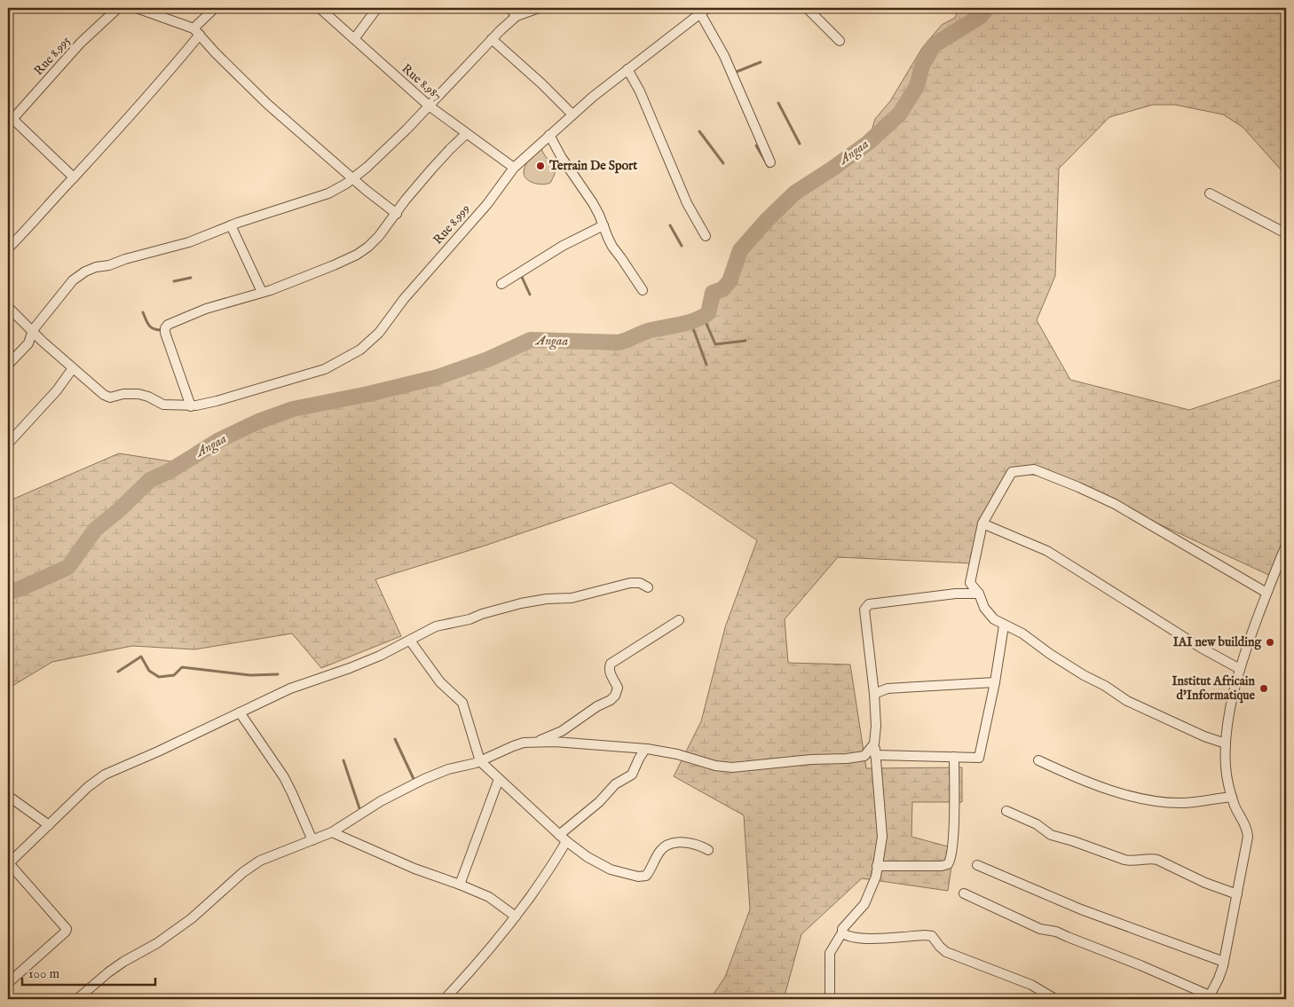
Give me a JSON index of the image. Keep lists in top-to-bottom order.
{
  "streets": {
    "street": ["Rue 8.995", "Rue 8.987", "Rue 8.999"]
  },
  "crossings": [
    ["Rue 8.987", "Rue 8.999"]
  ],
  "water": ["Angaa"],
  "places": ["Terrain De Sport", "IAI new building", "Institut Africain d'Informatique"],
  "scale_bar": "100 m"
}
